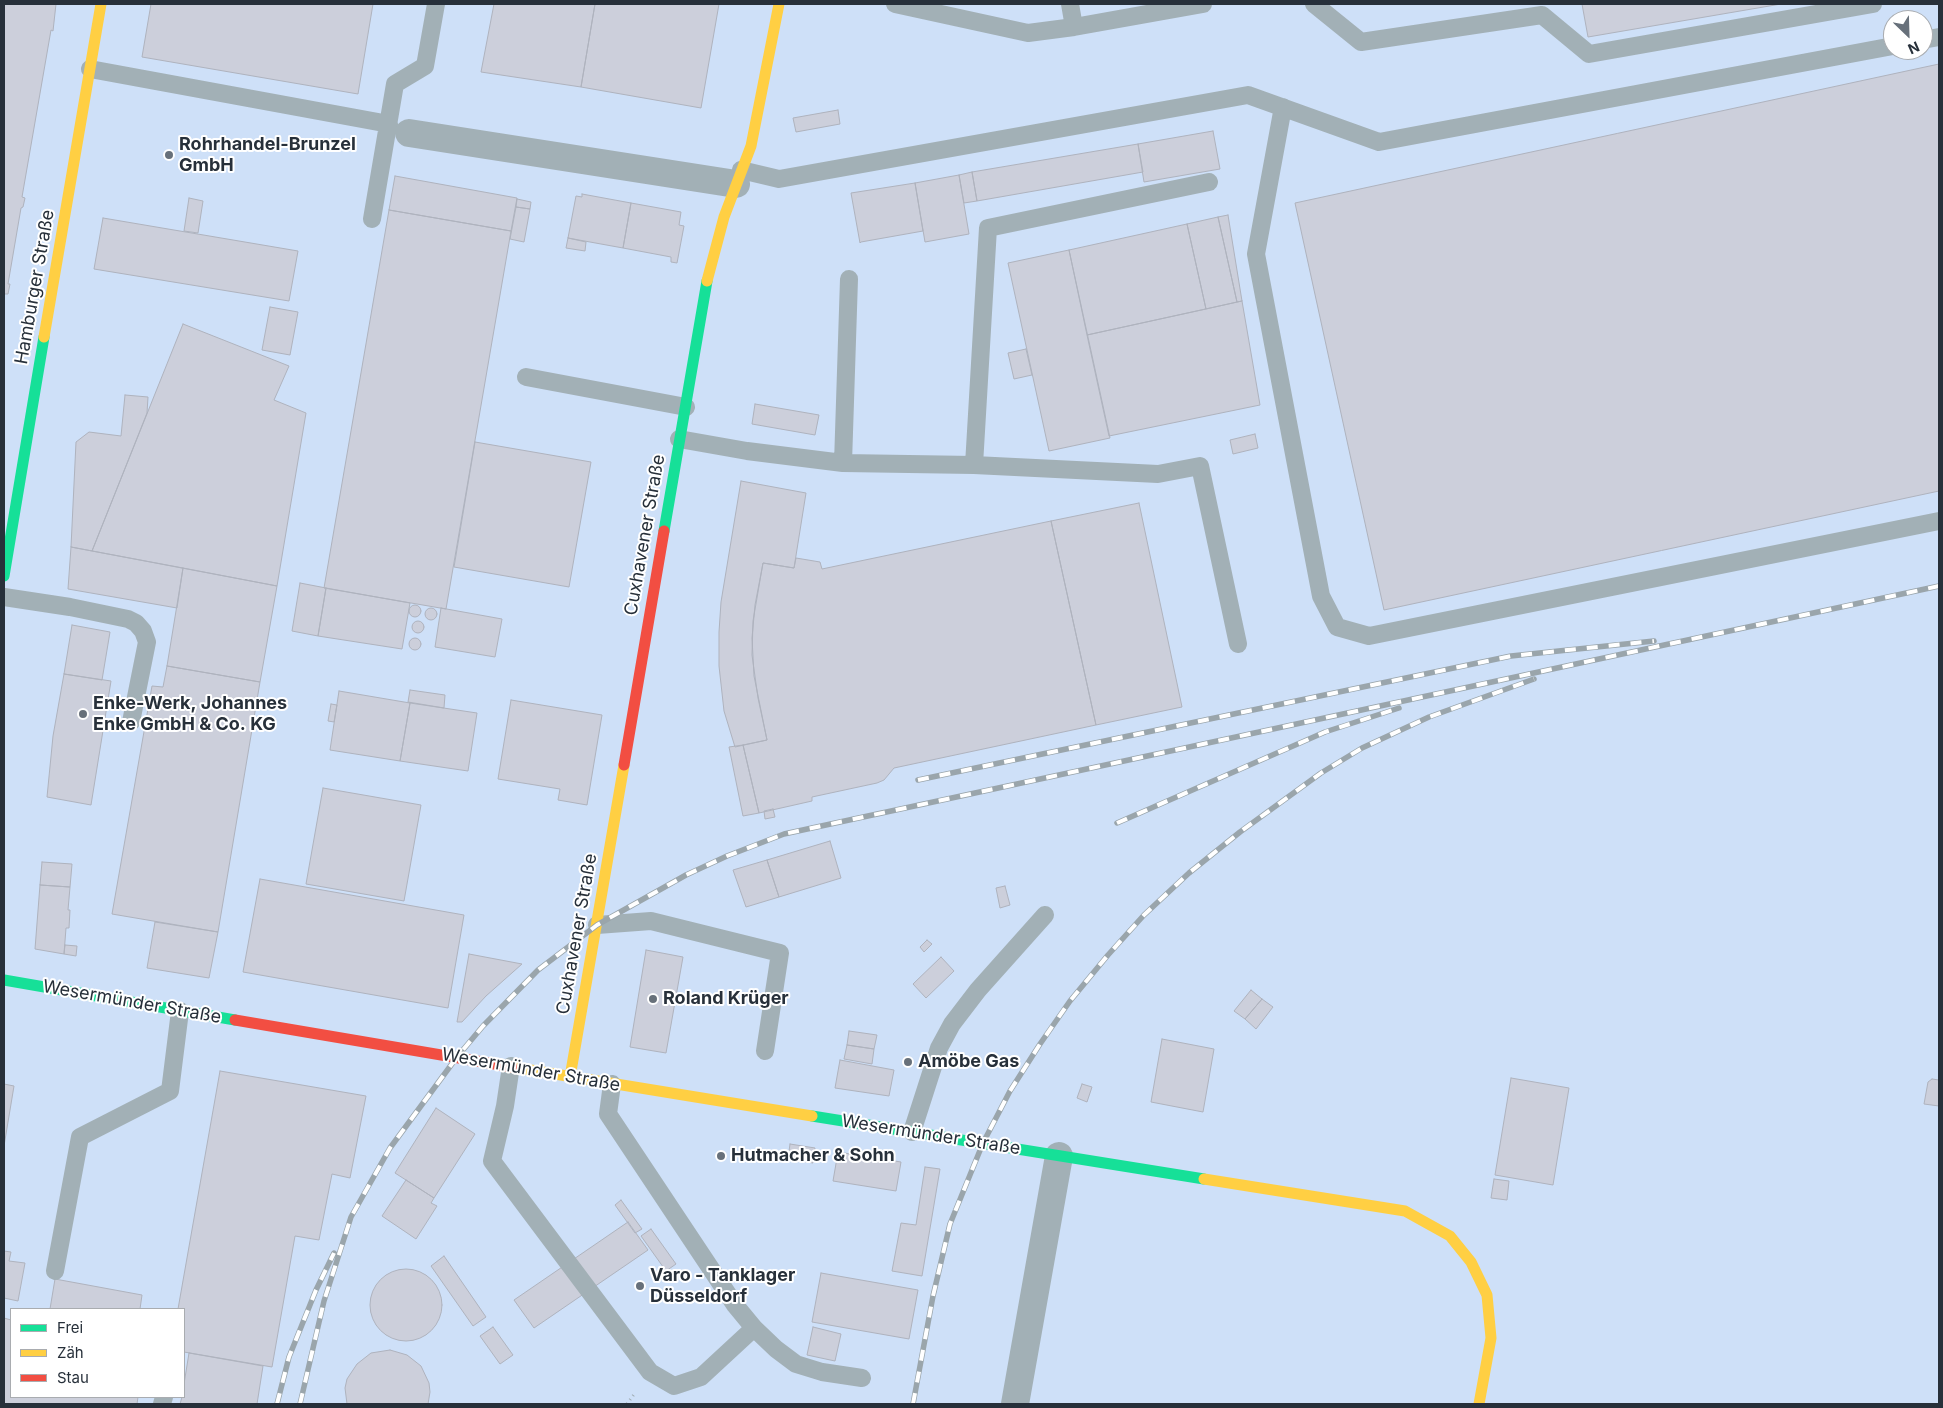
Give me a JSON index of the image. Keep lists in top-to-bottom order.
{
  "streets": {
    "street": ["Hamburger Straße", "Cuxhavener Straße", "Wesermünder Straße"]
  },
  "crossings": [
    ["Cuxhavener Straße", "Wesermünder Straße"]
  ],
  "places": [
    "Rohrhandel-Brunzel GmbH",
    "Enke-Werk, Johannes Enke GmbH & Co. KG",
    "Roland Krüger",
    "Amöbe Gas",
    "Hutmacher & Sohn",
    "Varo - Tanklager Düsseldorf"
  ],
  "legend": ["Frei", "Zäh", "Stau"],
  "north": "bottom right"
}
